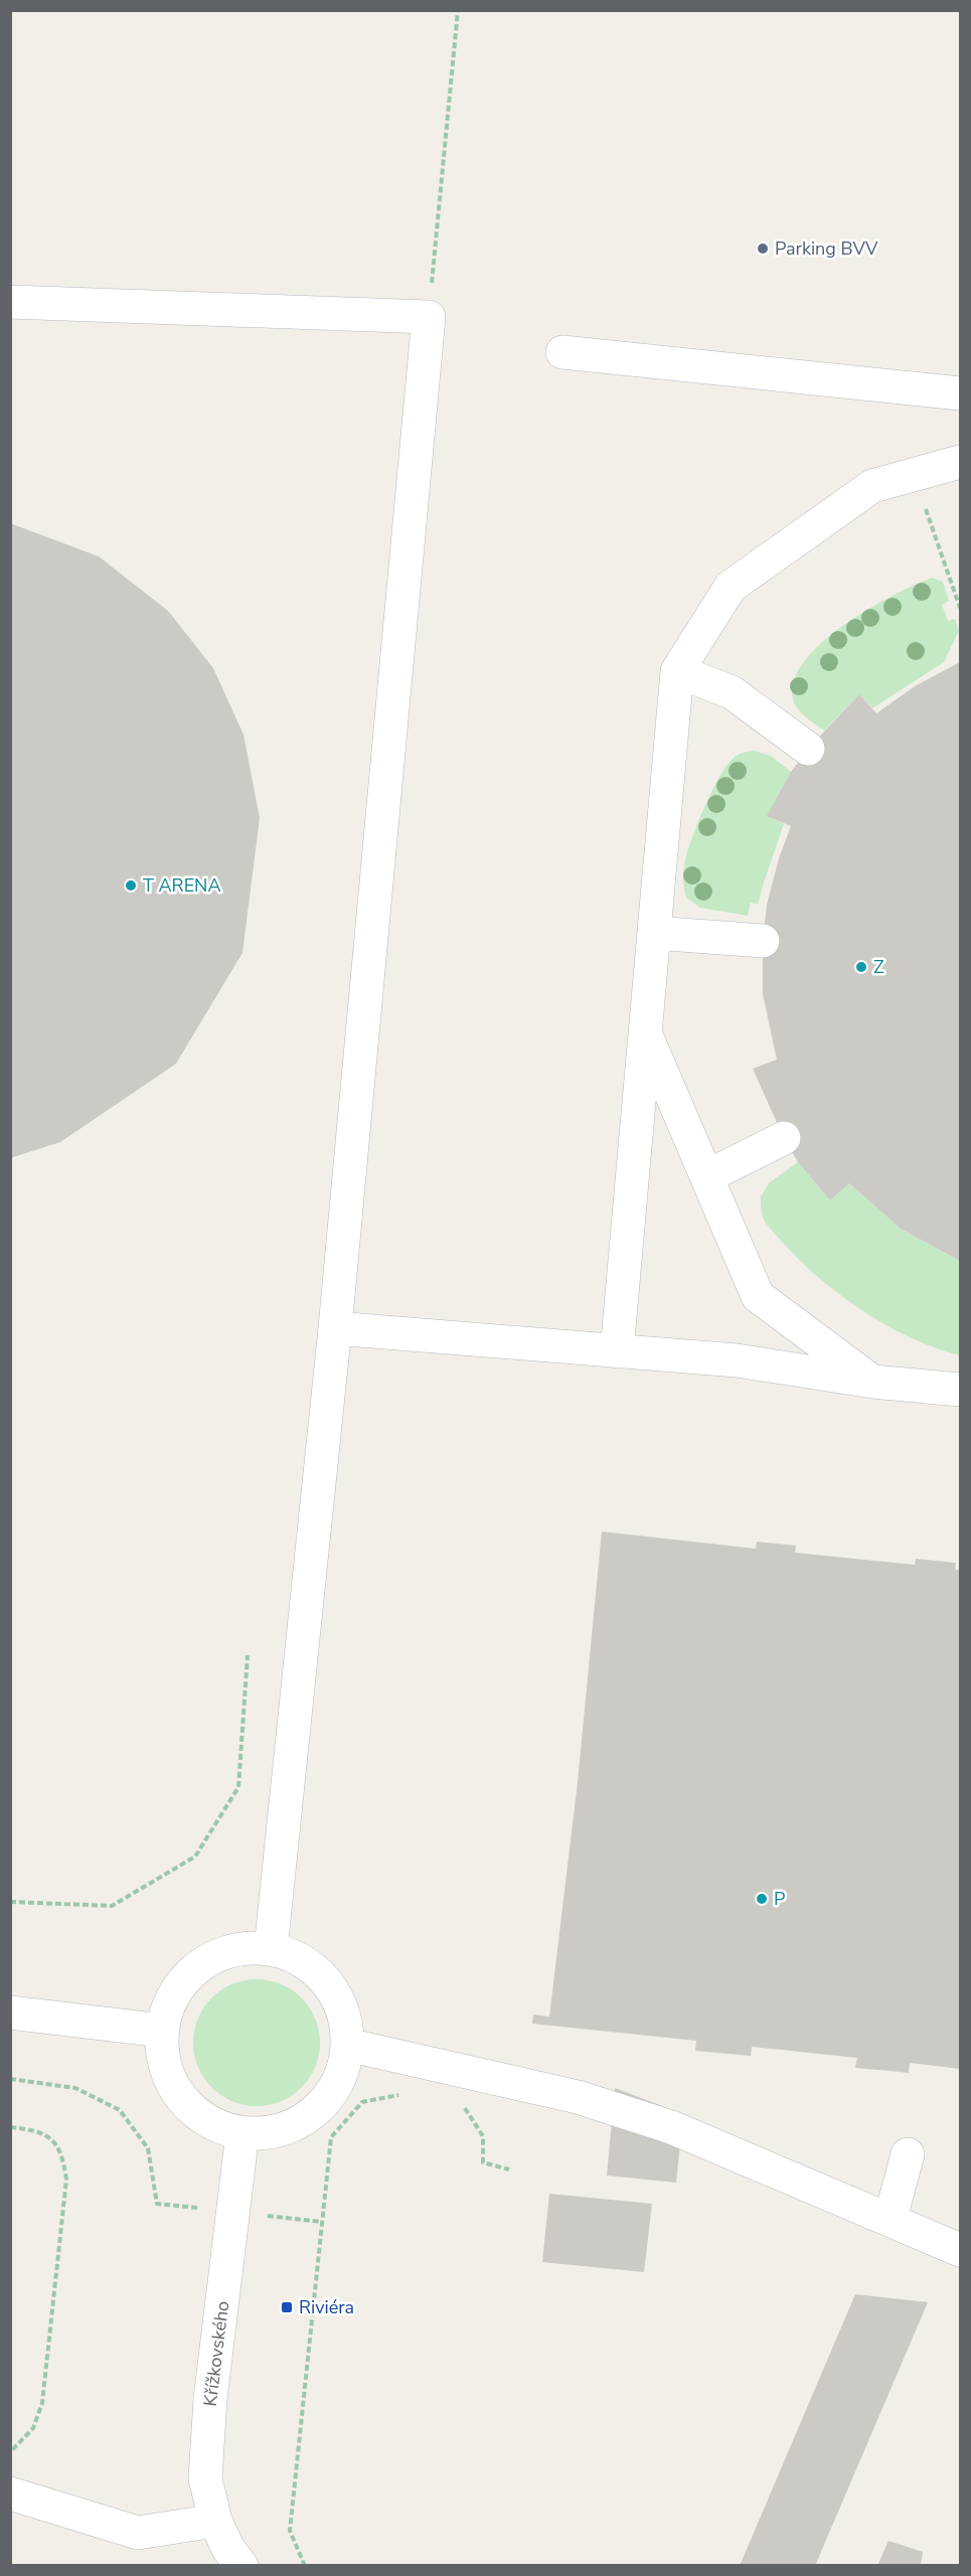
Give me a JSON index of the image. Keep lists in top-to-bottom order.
{
  "streets": {
    "street": ["Křížkovského"]
  },
  "places": {
    "other": [
      "Parking BVV",
      "T ARENA",
      "Z",
      "P"
    ],
    "transit": ["Riviéra"]
  }
}
